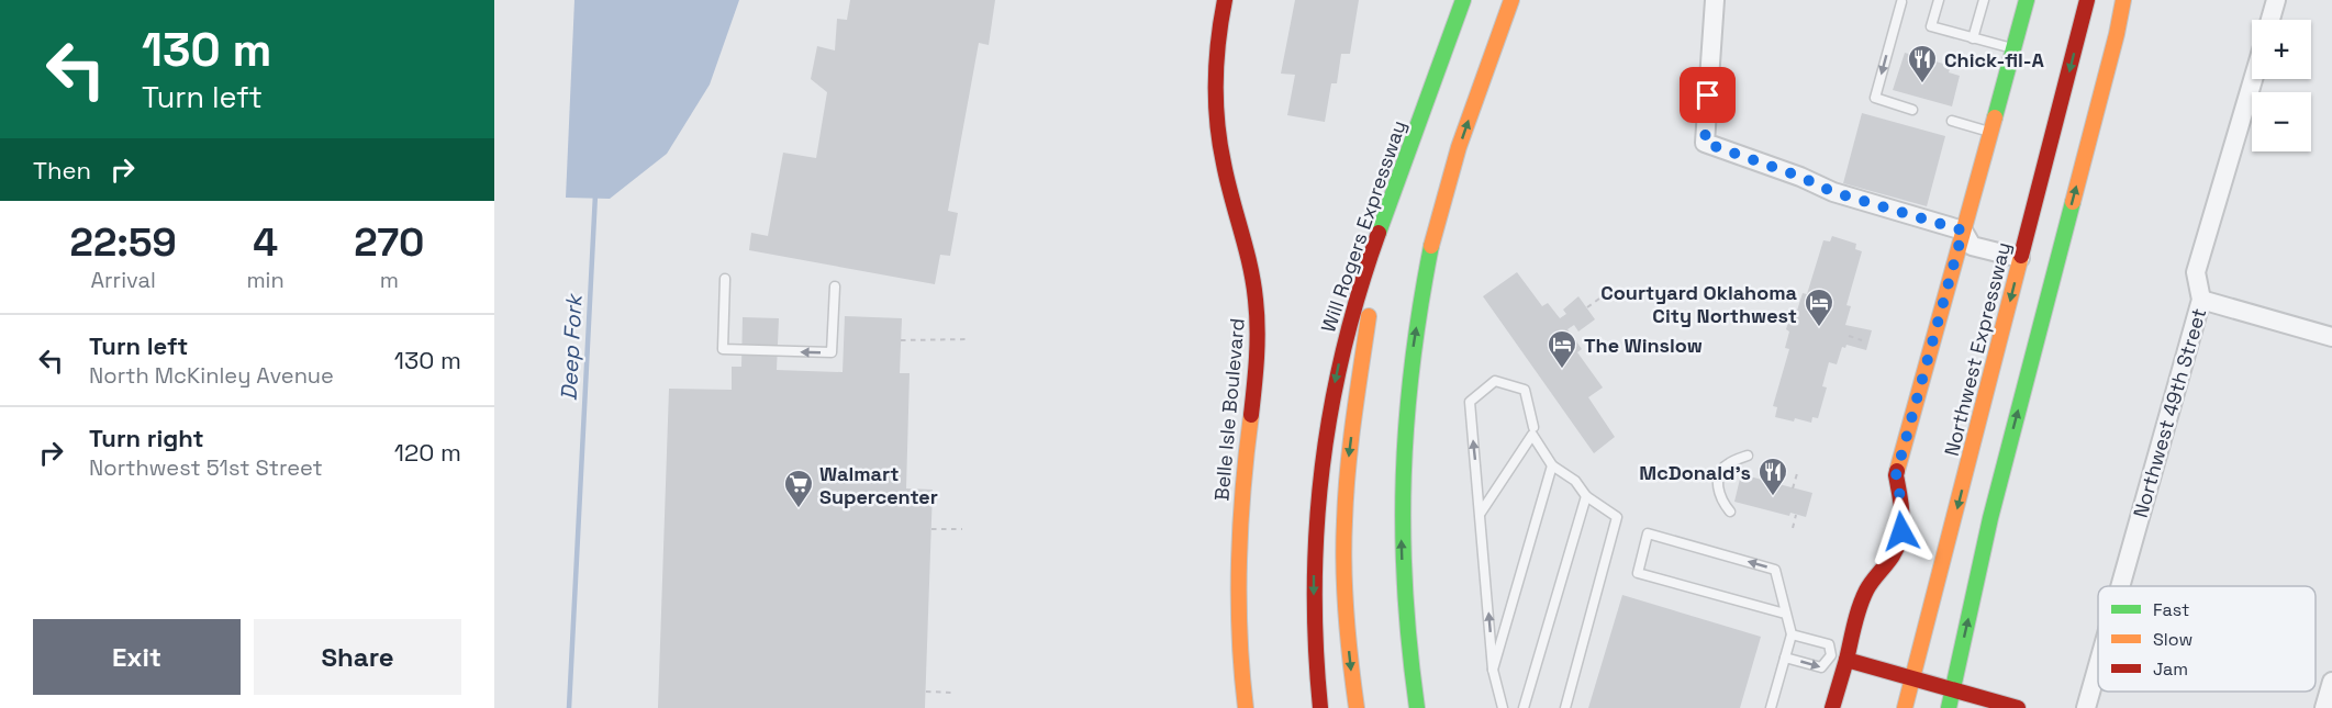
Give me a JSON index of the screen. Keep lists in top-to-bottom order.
{
  "streets": {
    "main road": ["Will Rogers Expressway", "Northwest Expressway", "Belle Isle Boulevard"],
    "street": ["Northwest 49th Street"]
  },
  "water": ["Deep Fork"],
  "places": {
    "restaurant": ["Chick-fil-A", "McDonald's"],
    "hotel": ["Courtyard Oklahoma City Northwest", "The Winslow"],
    "supermarket": ["Walmart Supercenter"]
  },
  "legend": ["Fast", "Slow", "Jam"],
  "page": {
    "turn": ["130 m", "Turn left"],
    "map_buttons": ["+", "−"],
    "then": "Then",
    "eta": [
      "22:59",
      "Arrival",
      "4",
      "min",
      "270",
      "m"
    ],
    "list": [
      {
        "name": "Turn left",
        "note": "North McKinley Avenue",
        "value": "130 m"
      },
      {
        "name": "Turn right",
        "note": "Northwest 51st Street",
        "value": "120 m"
      }
    ],
    "buttons": ["Exit", "Share"]
  }
}
